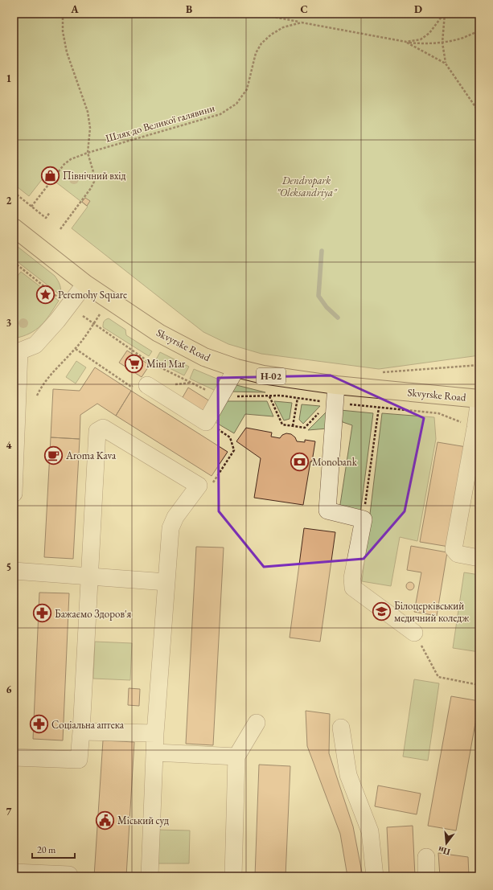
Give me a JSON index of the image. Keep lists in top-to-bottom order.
{
  "streets": {
    "main road": ["Skvyrske Road", "Н-02"],
    "path": ["Шлях до Великої галявини"]
  },
  "parks": ["Dendropark \"Oleksandriya\""],
  "places": {
    "shop": ["Північний вхід"],
    "place": ["Peremohy Square"],
    "supermarket": ["Міні Mar"],
    "cafe": ["Aroma Kava"],
    "bank": ["Monobank"],
    "school or university": ["Білоцерківський медичний коледж"],
    "pharmacy": ["Бажаємо Здоров'я", "Соціальна аптека"],
    "public building": ["Міський суд"]
  },
  "scale_bar": "20 m",
  "north": "bottom",
  "grid": {
    "columns": [
      "A",
      "B",
      "C",
      "D"
    ],
    "rows": [
      "1",
      "2",
      "3",
      "4",
      "5",
      "6",
      "7"
    ]
  }
}
